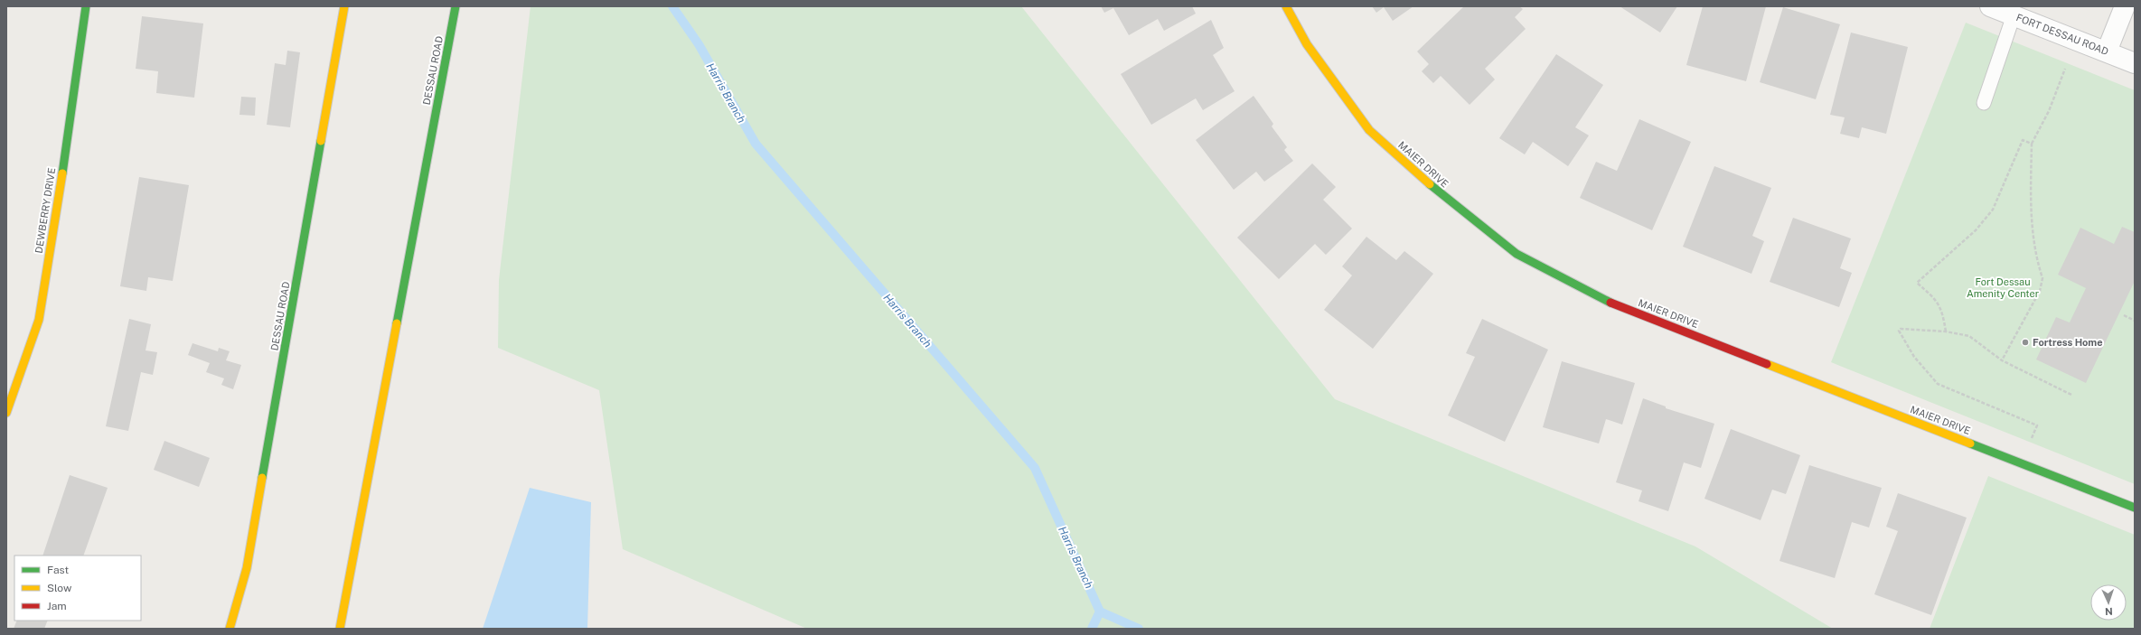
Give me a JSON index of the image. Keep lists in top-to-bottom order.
{
  "streets": {
    "street": [
      "FORT DESSAU ROAD",
      "DESSAU ROAD",
      "MAIER DRIVE",
      "DEWBERRY DRIVE"
    ]
  },
  "water": ["Harris Branch"],
  "parks": ["Fort Dessau Amenity Center"],
  "places": ["Fortress Home"],
  "legend": ["Fast", "Slow", "Jam"],
  "north": "bottom"
}
